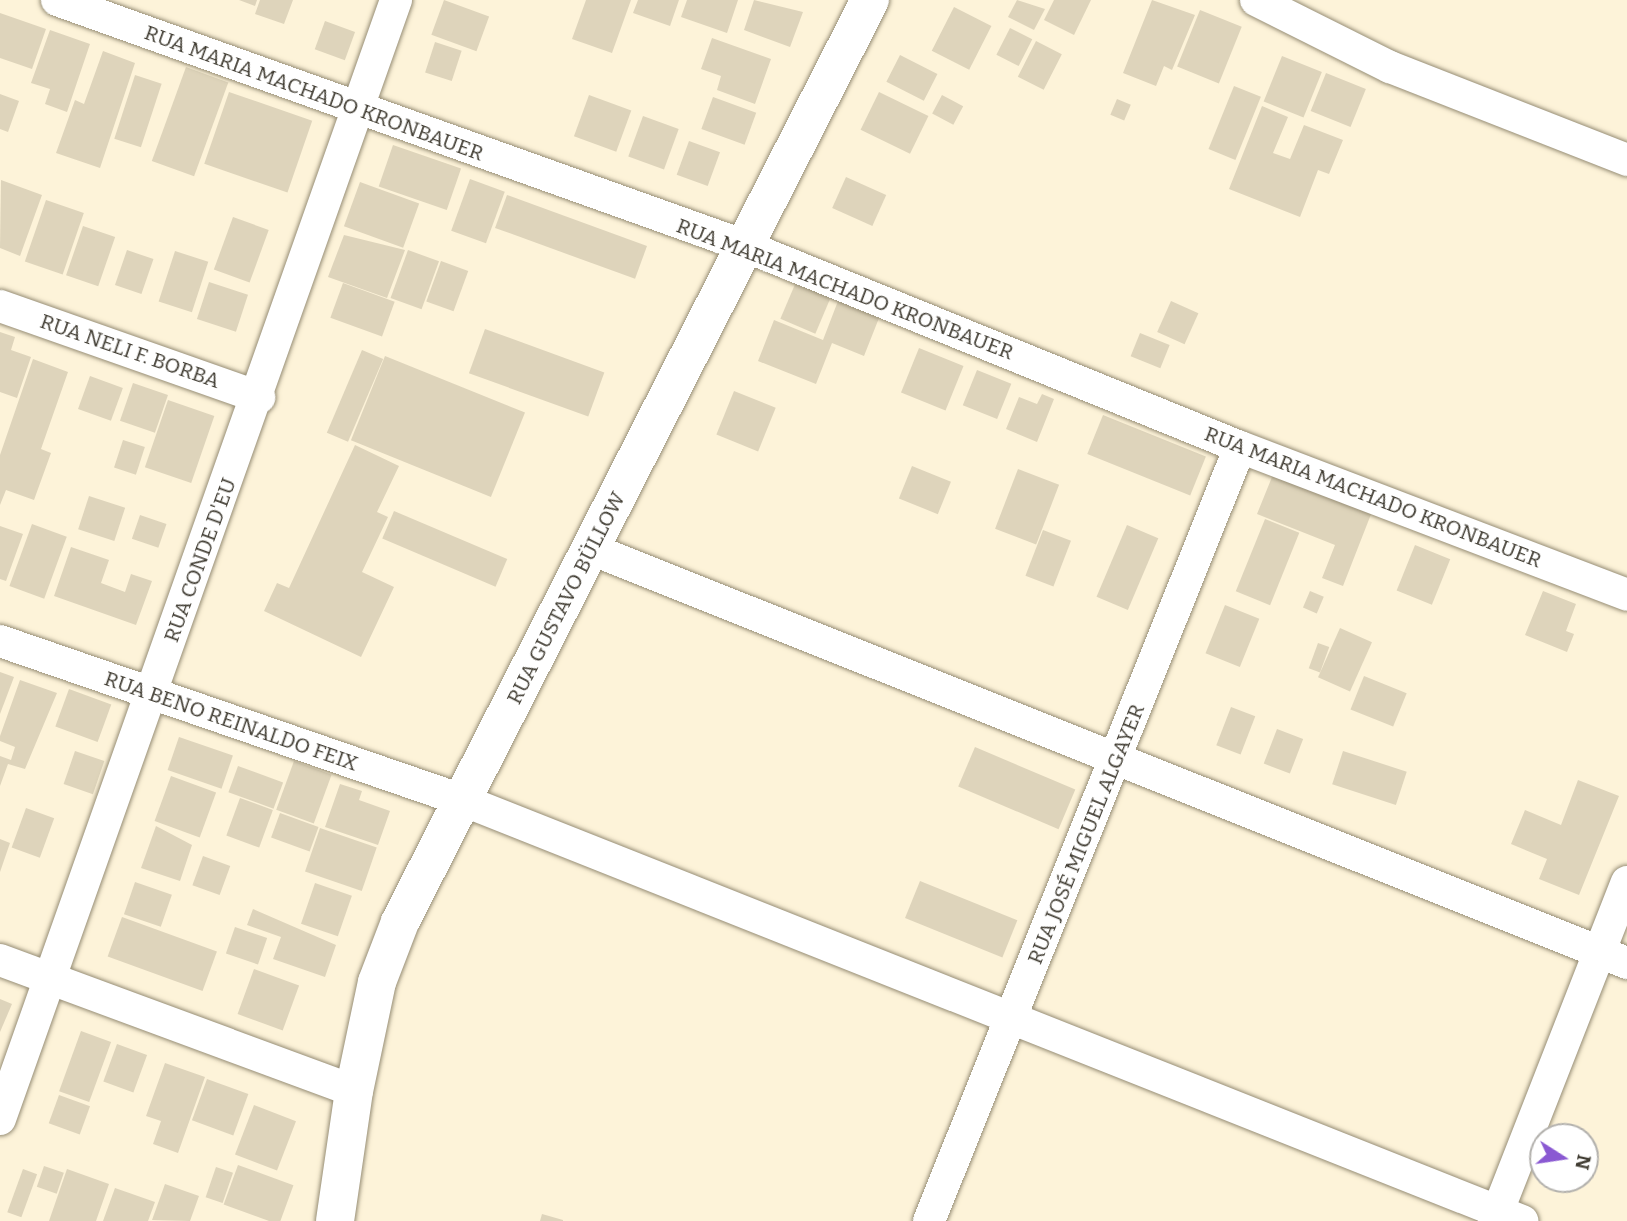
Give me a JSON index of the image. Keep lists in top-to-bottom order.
{
  "streets": {
    "main road": ["RUA GUSTAVO BÜLLOW"],
    "street": [
      "RUA MARIA MACHADO KRONBAUER",
      "RUA NELI F. BORBA",
      "RUA CONDE D'EU",
      "RUA BENO REINALDO FEIX",
      "RUA JOSÉ MIGUEL ALGAYER"
    ]
  },
  "crossings": [
    ["RUA MARIA MACHADO KRONBAUER", "RUA CONDE D'EU"],
    ["RUA MARIA MACHADO KRONBAUER", "RUA GUSTAVO BÜLLOW"],
    ["RUA MARIA MACHADO KRONBAUER", "RUA JOSÉ MIGUEL ALGAYER"],
    ["RUA NELI F. BORBA", "RUA CONDE D'EU"],
    ["RUA CONDE D'EU", "RUA BENO REINALDO FEIX"],
    ["RUA GUSTAVO BÜLLOW", "RUA BENO REINALDO FEIX"],
    ["RUA BENO REINALDO FEIX", "RUA JOSÉ MIGUEL ALGAYER"]
  ],
  "north": "right"
}
